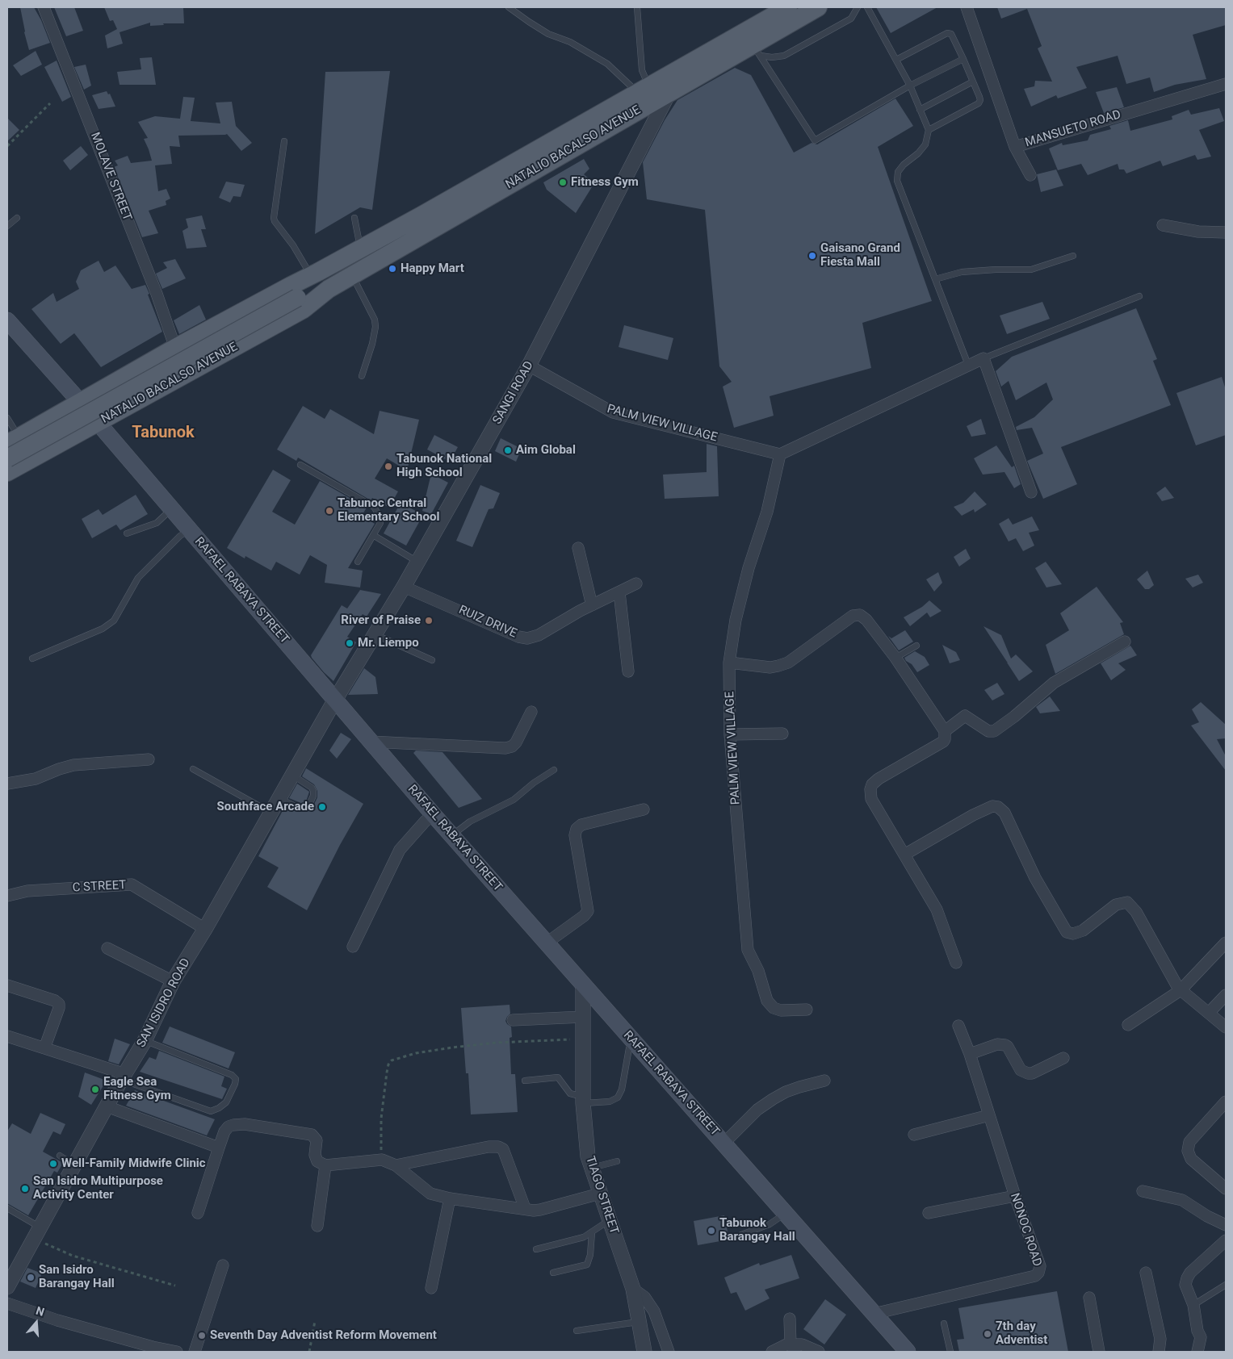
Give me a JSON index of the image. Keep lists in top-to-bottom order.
{
  "streets": {
    "main road": ["NATALIO BACALSO AVENUE", "RAFAEL RABAYA STREET"],
    "street": [
      "MANSUETO ROAD",
      "MOLAVE STREET",
      "SANGI ROAD",
      "PALM VIEW VILLAGE",
      "RUIZ DRIVE",
      "C STREET",
      "SAN ISIDRO ROAD",
      "TIAGO STREET",
      "NONOC ROAD"
    ]
  },
  "crossings": [
    ["NATALIO BACALSO AVENUE", "MOLAVE STREET"],
    ["NATALIO BACALSO AVENUE", "SANGI ROAD"],
    ["NATALIO BACALSO AVENUE", "RAFAEL RABAYA STREET"],
    ["SANGI ROAD", "PALM VIEW VILLAGE"],
    ["SANGI ROAD", "RAFAEL RABAYA STREET"],
    ["SANGI ROAD", "RUIZ DRIVE"],
    ["SANGI ROAD", "SAN ISIDRO ROAD"],
    ["RAFAEL RABAYA STREET", "SAN ISIDRO ROAD"],
    ["RAFAEL RABAYA STREET", "TIAGO STREET"],
    ["RAFAEL RABAYA STREET", "NONOC ROAD"],
    ["C STREET", "SAN ISIDRO ROAD"]
  ],
  "districts": ["Tabunok"],
  "places": [
    "Fitness Gym",
    "Gaisano Grand Fiesta Mall",
    "Happy Mart",
    "Aim Global",
    "Tabunok National High School",
    "Tabunoc Central Elementary School",
    "River of Praise",
    "Mr. Liempo",
    "Southface Arcade",
    "Eagle Sea Fitness Gym",
    "Well-Family Midwife Clinic",
    "San Isidro Multipurpose Activity Center",
    "Tabunok Barangay Hall",
    "San Isidro Barangay Hall",
    "7th day Adventist",
    "Seventh Day Adventist Reform Movement"
  ],
  "north": "top"
}
